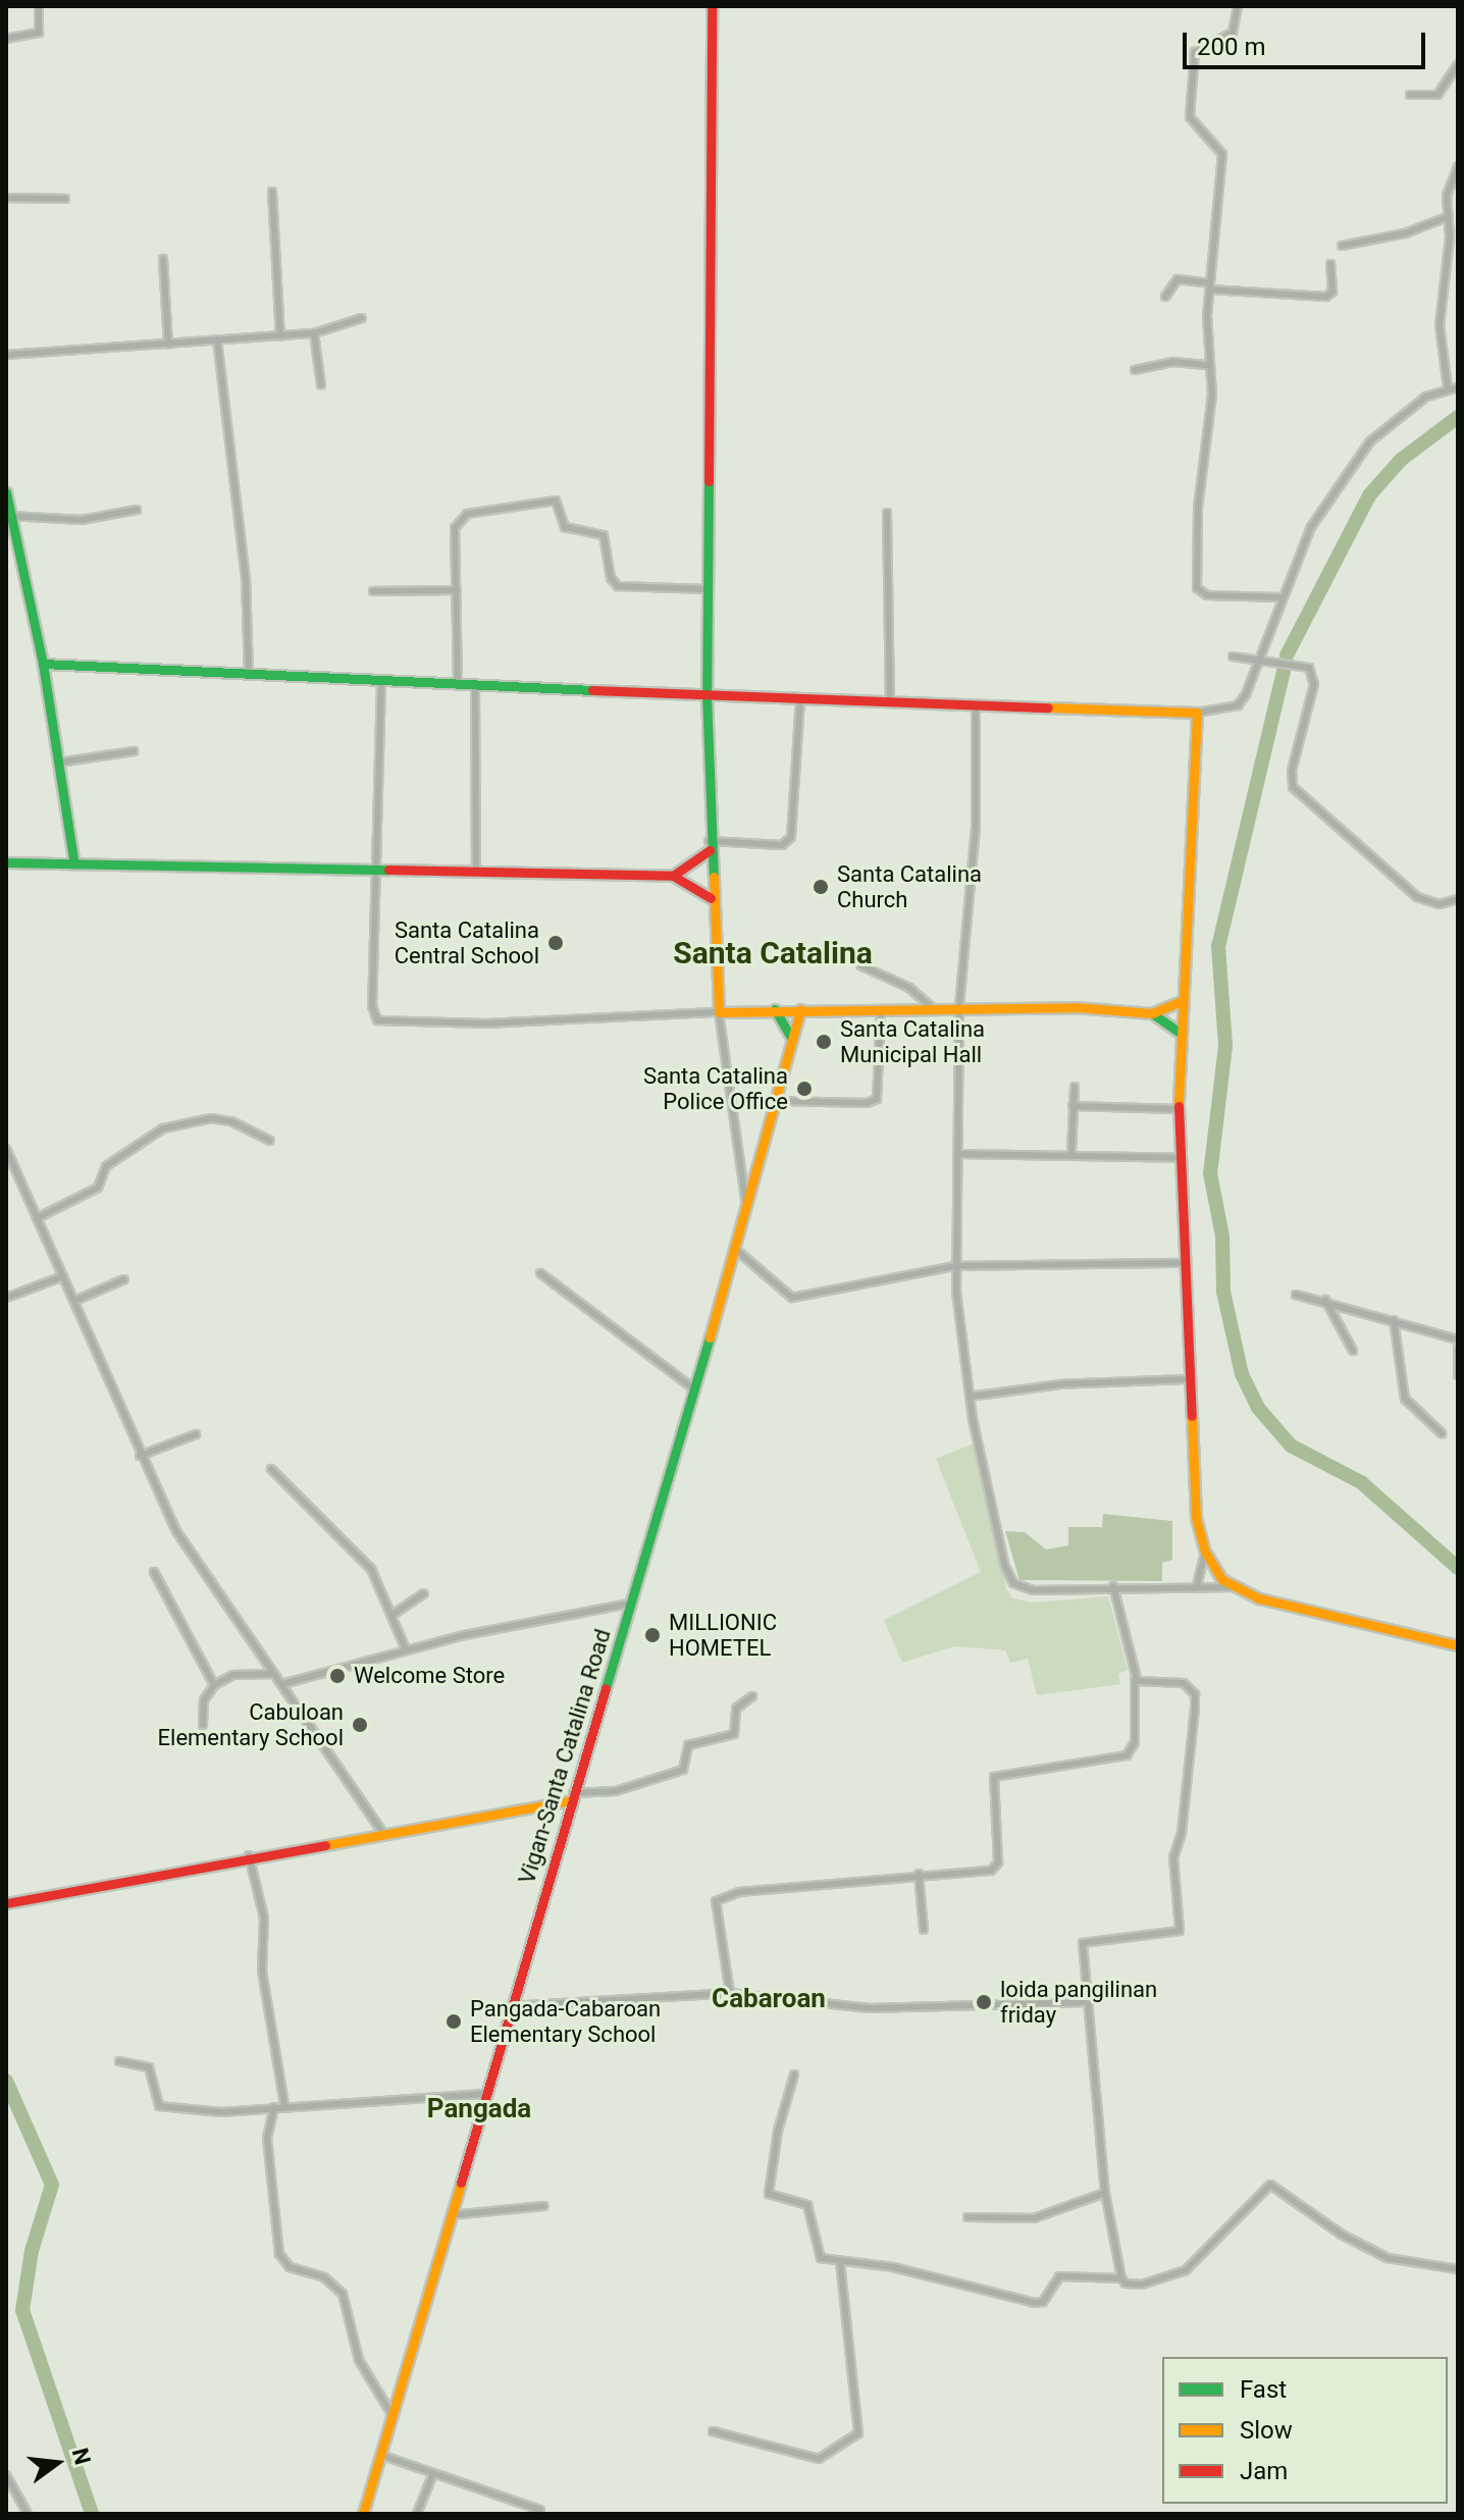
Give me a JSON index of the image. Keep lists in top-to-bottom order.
{
  "streets": {
    "street": ["Vigan-Santa Catalina Road"]
  },
  "districts": ["Santa Catalina", "Cabaroan", "Pangada"],
  "places": [
    "Santa Catalina Church",
    "Santa Catalina Central School",
    "Santa Catalina Municipal Hall",
    "Santa Catalina Police Office",
    "MILLIONIC HOMETEL",
    "Welcome Store",
    "Cabuloan Elementary School",
    "loida pangilinan friday",
    "Pangada-Cabaroan Elementary School"
  ],
  "legend": ["Fast", "Slow", "Jam"],
  "scale_bar": "200 m",
  "north": "right"
}
